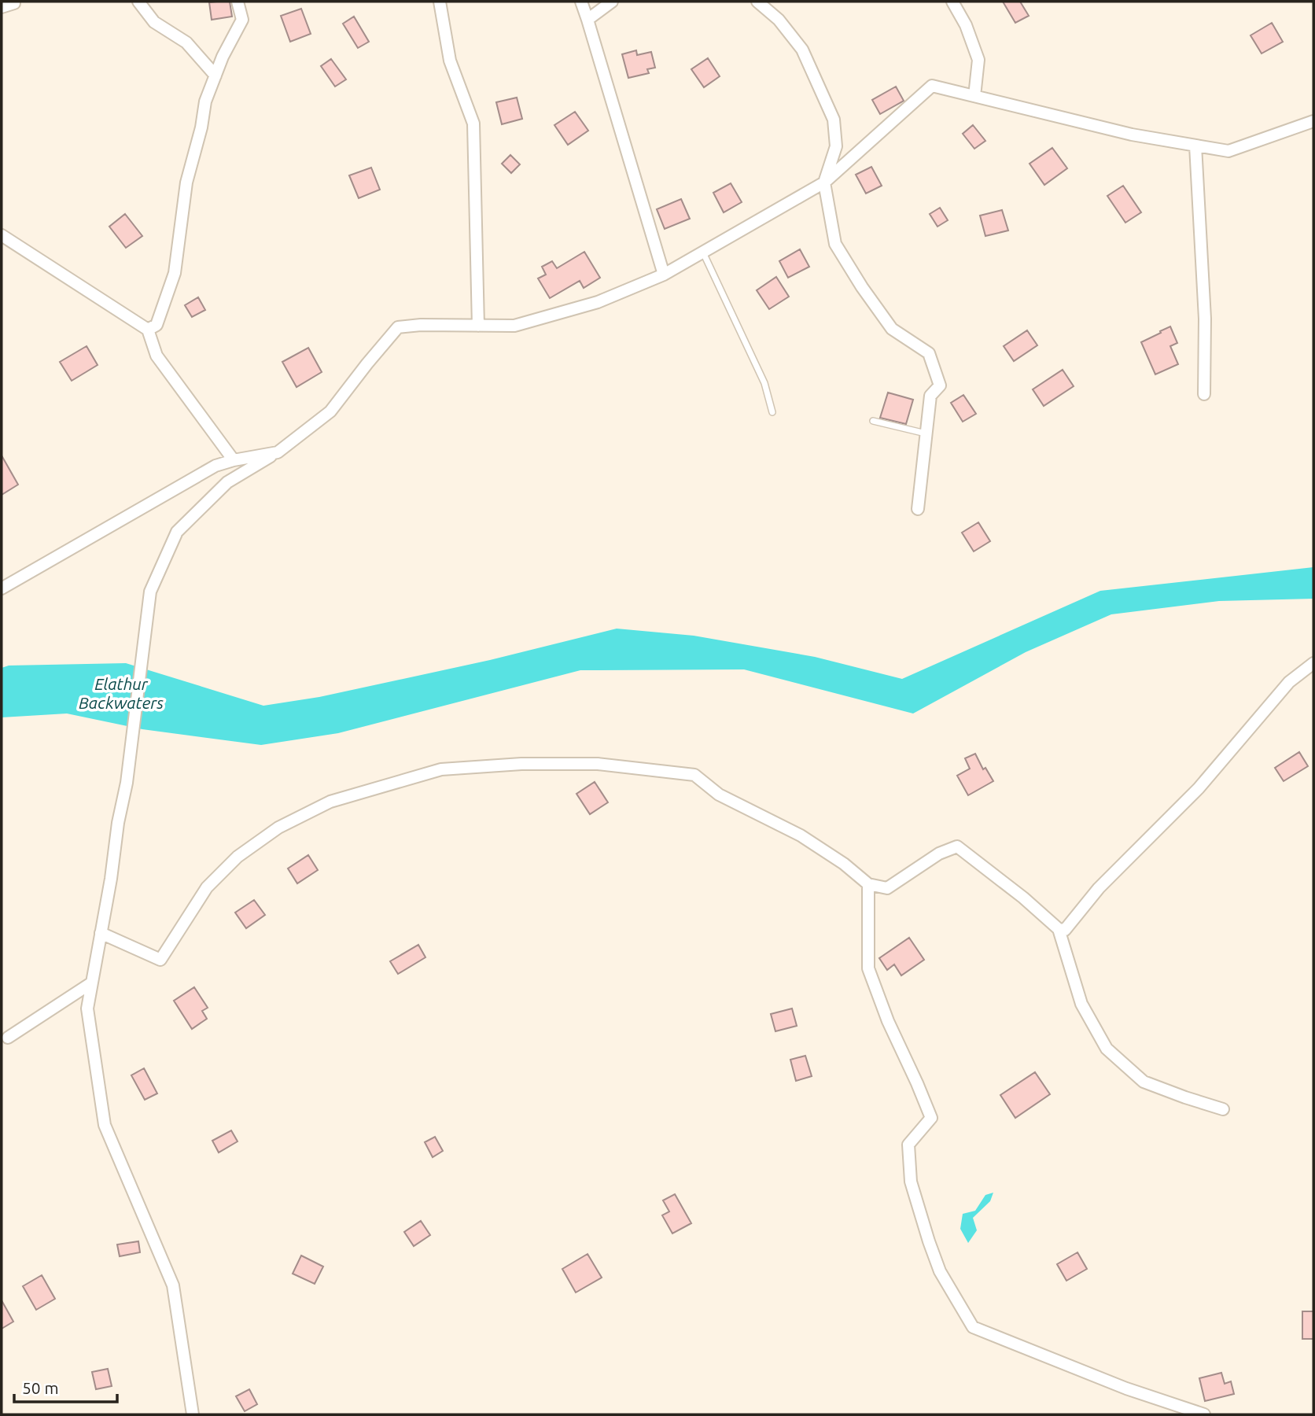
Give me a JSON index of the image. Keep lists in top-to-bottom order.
{
  "water": ["Elathur Backwaters"],
  "scale_bar": "50 m"
}
